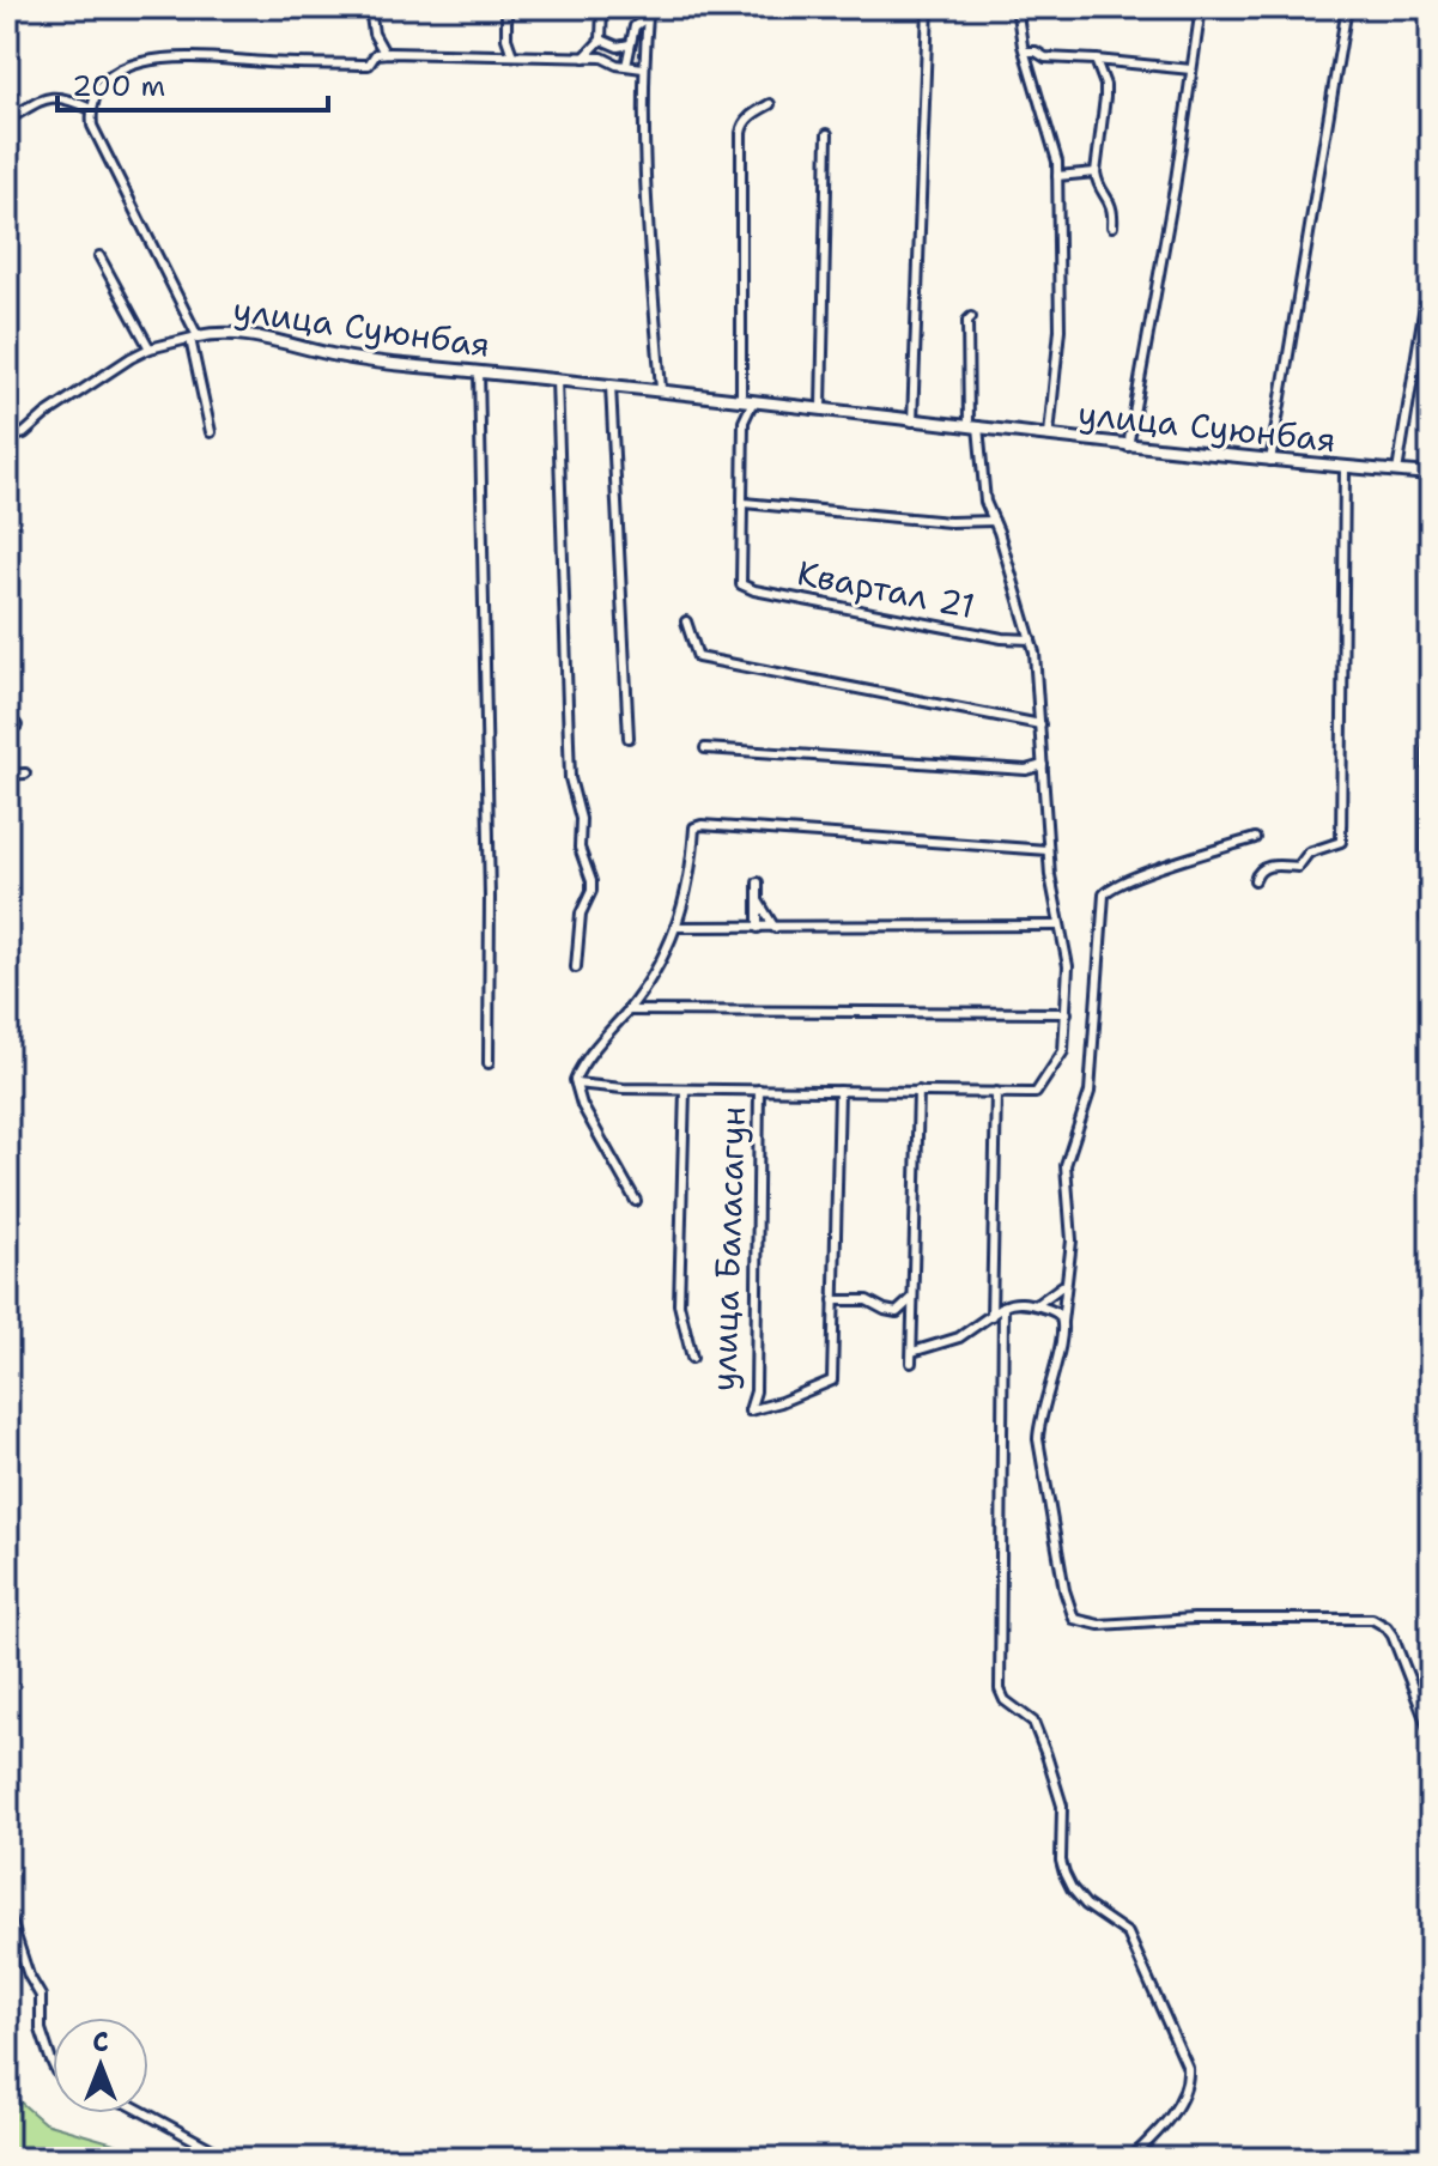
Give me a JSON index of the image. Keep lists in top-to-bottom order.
{
  "streets": {
    "street": ["улица Суюнбая", "Квартал 21", "улица Баласагун"]
  },
  "scale_bar": "200 m",
  "north": "top"
}
